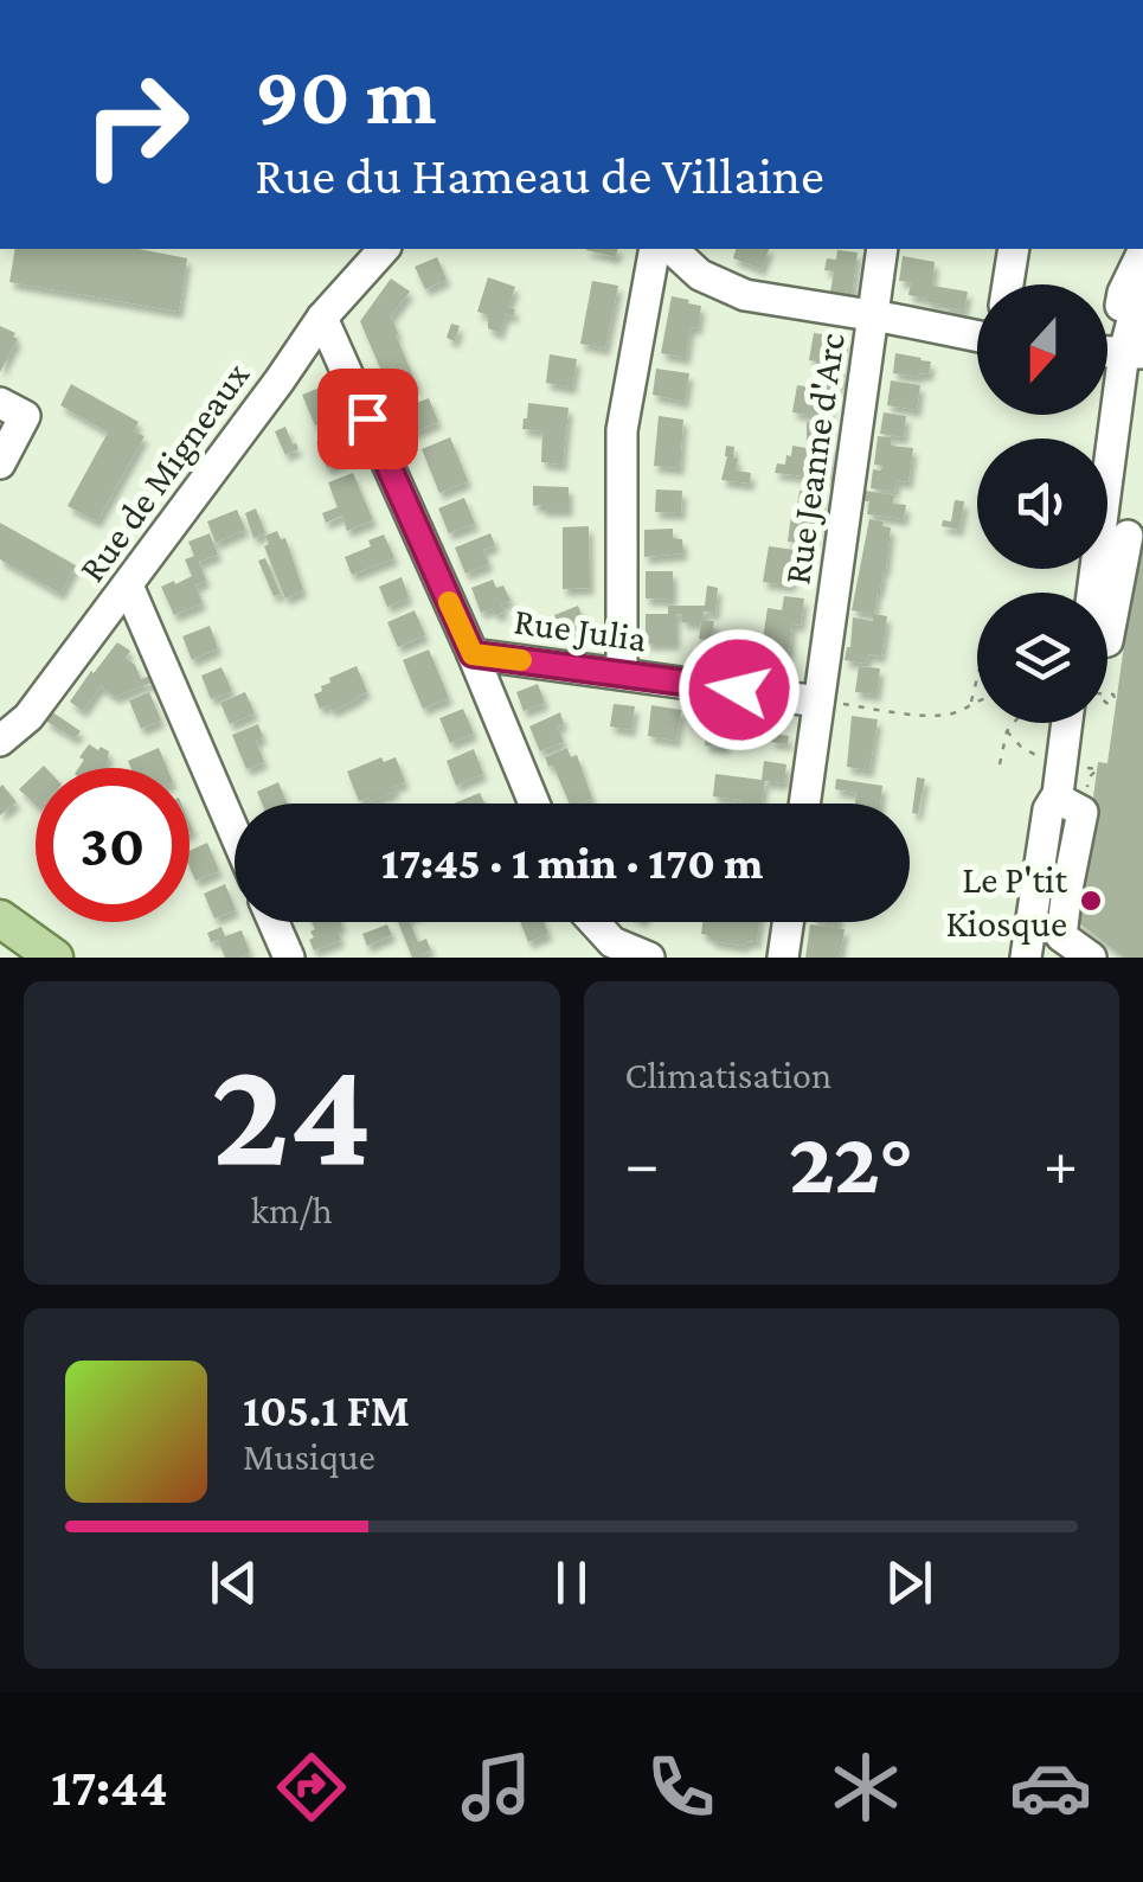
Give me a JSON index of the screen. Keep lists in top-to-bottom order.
{
  "streets": {
    "street": ["Rue Jeanne d'Arc", "Rue de Migneaux", "Rue Julia"]
  },
  "crossings": [
    ["Rue Jeanne d'Arc", "Rue Julia"]
  ],
  "places": ["Le P'tit Kiosque"],
  "north": "bottom",
  "page": {
    "turn": ["90 m", "Rue du Hameau de Villaine"],
    "limit": "30",
    "trip": "17:45 · 1 min · 170 m",
    "tile": [
      ["24", "km/h"],
      "Climatisation"
    ],
    "heat": ["−", "22°", "+"],
    "song": ["105.1 FM", "Musique"],
    "tabs": "17:44"
  }
}
